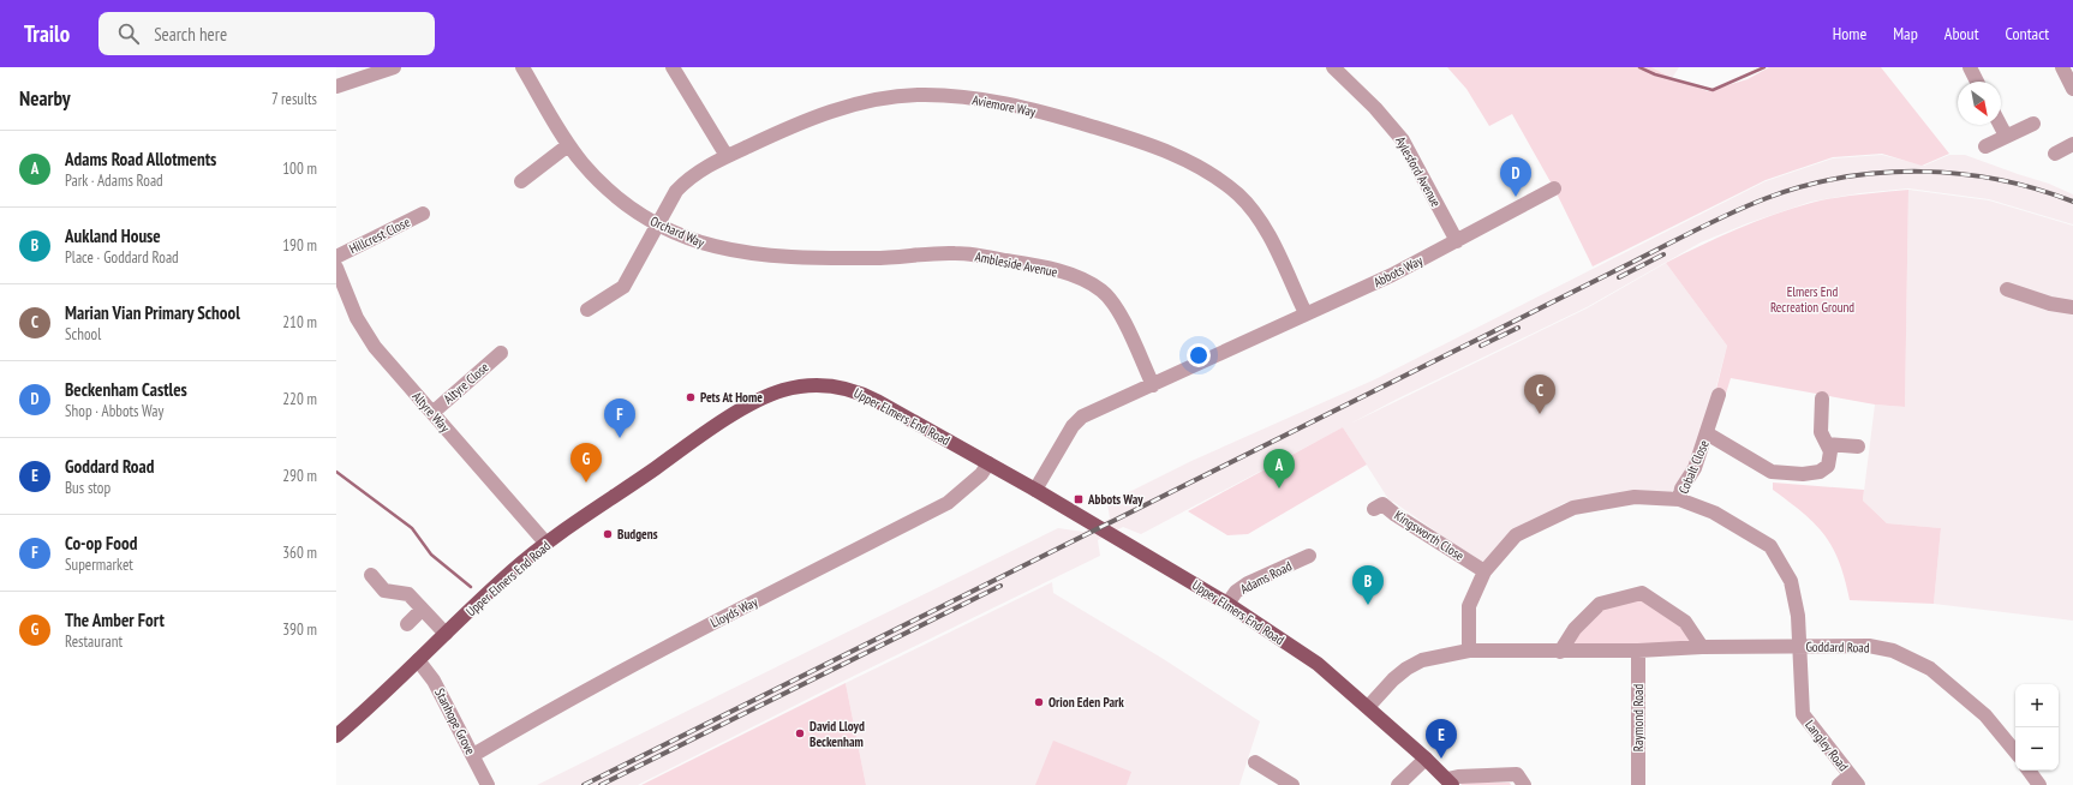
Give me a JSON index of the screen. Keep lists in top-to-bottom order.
{
  "streets": {
    "main road": ["Upper Elmers End Road"],
    "street": [
      "Aviemore Way",
      "Aylesford Avenue",
      "Orchard Way",
      "Hillcrest Close",
      "Ambleside Avenue",
      "Abbots Way",
      "Altyre Close",
      "Altyre Way",
      "Cobalt Close",
      "Kingsworth Close",
      "Adams Road",
      "Lloyds Way",
      "Goddard Road",
      "Raymond Road",
      "Stanhope Grove",
      "Langley Road"
    ]
  },
  "crossings": [
    ["Aviemore Way", "Orchard Way"],
    ["Aviemore Way", "Abbots Way"],
    ["Aylesford Avenue", "Abbots Way"],
    ["Orchard Way", "Ambleside Avenue"],
    ["Ambleside Avenue", "Abbots Way"],
    ["Abbots Way", "Upper Elmers End Road"],
    ["Altyre Close", "Altyre Way"],
    ["Altyre Way", "Upper Elmers End Road"],
    ["Upper Elmers End Road", "Adams Road"],
    ["Upper Elmers End Road", "Lloyds Way"],
    ["Upper Elmers End Road", "Goddard Road"],
    ["Upper Elmers End Road", "Stanhope Grove"],
    ["Cobalt Close", "Langley Road"],
    ["Kingsworth Close", "Langley Road"],
    ["Lloyds Way", "Stanhope Grove"],
    ["Goddard Road", "Raymond Road"],
    ["Goddard Road", "Langley Road"]
  ],
  "parks": ["Elmers End Recreation Ground"],
  "places": {
    "other": [
      "Pets At Home",
      "Budgens",
      "Orion Eden Park",
      "David Lloyd Beckenham"
    ],
    "transit": ["Abbots Way"]
  },
  "north": "bottom right",
  "page": {
    "header": "Trailo",
    "search": "Search here",
    "nav": [
      "Home",
      "Map",
      "About",
      "Contact"
    ],
    "heading": ["Nearby", "7 results"],
    "list": [
      {
        "mark": "A",
        "name": "Adams Road Allotments",
        "note": "Park · Adams Road",
        "value": "100 m"
      },
      {
        "mark": "B",
        "name": "Aukland House",
        "note": "Place · Goddard Road",
        "value": "190 m"
      },
      {
        "mark": "C",
        "name": "Marian Vian Primary School",
        "note": "School",
        "value": "210 m"
      },
      {
        "mark": "D",
        "name": "Beckenham Castles",
        "note": "Shop · Abbots Way",
        "value": "220 m"
      },
      {
        "mark": "E",
        "name": "Goddard Road",
        "note": "Bus stop",
        "value": "290 m"
      },
      {
        "mark": "F",
        "name": "Co-op Food",
        "note": "Supermarket",
        "value": "360 m"
      },
      {
        "mark": "G",
        "name": "The Amber Fort",
        "note": "Restaurant",
        "value": "390 m"
      }
    ],
    "pins": [
      "D",
      "C",
      "F",
      "G",
      "A",
      "B",
      "E"
    ],
    "map_buttons": ["+", "−"]
  }
}
